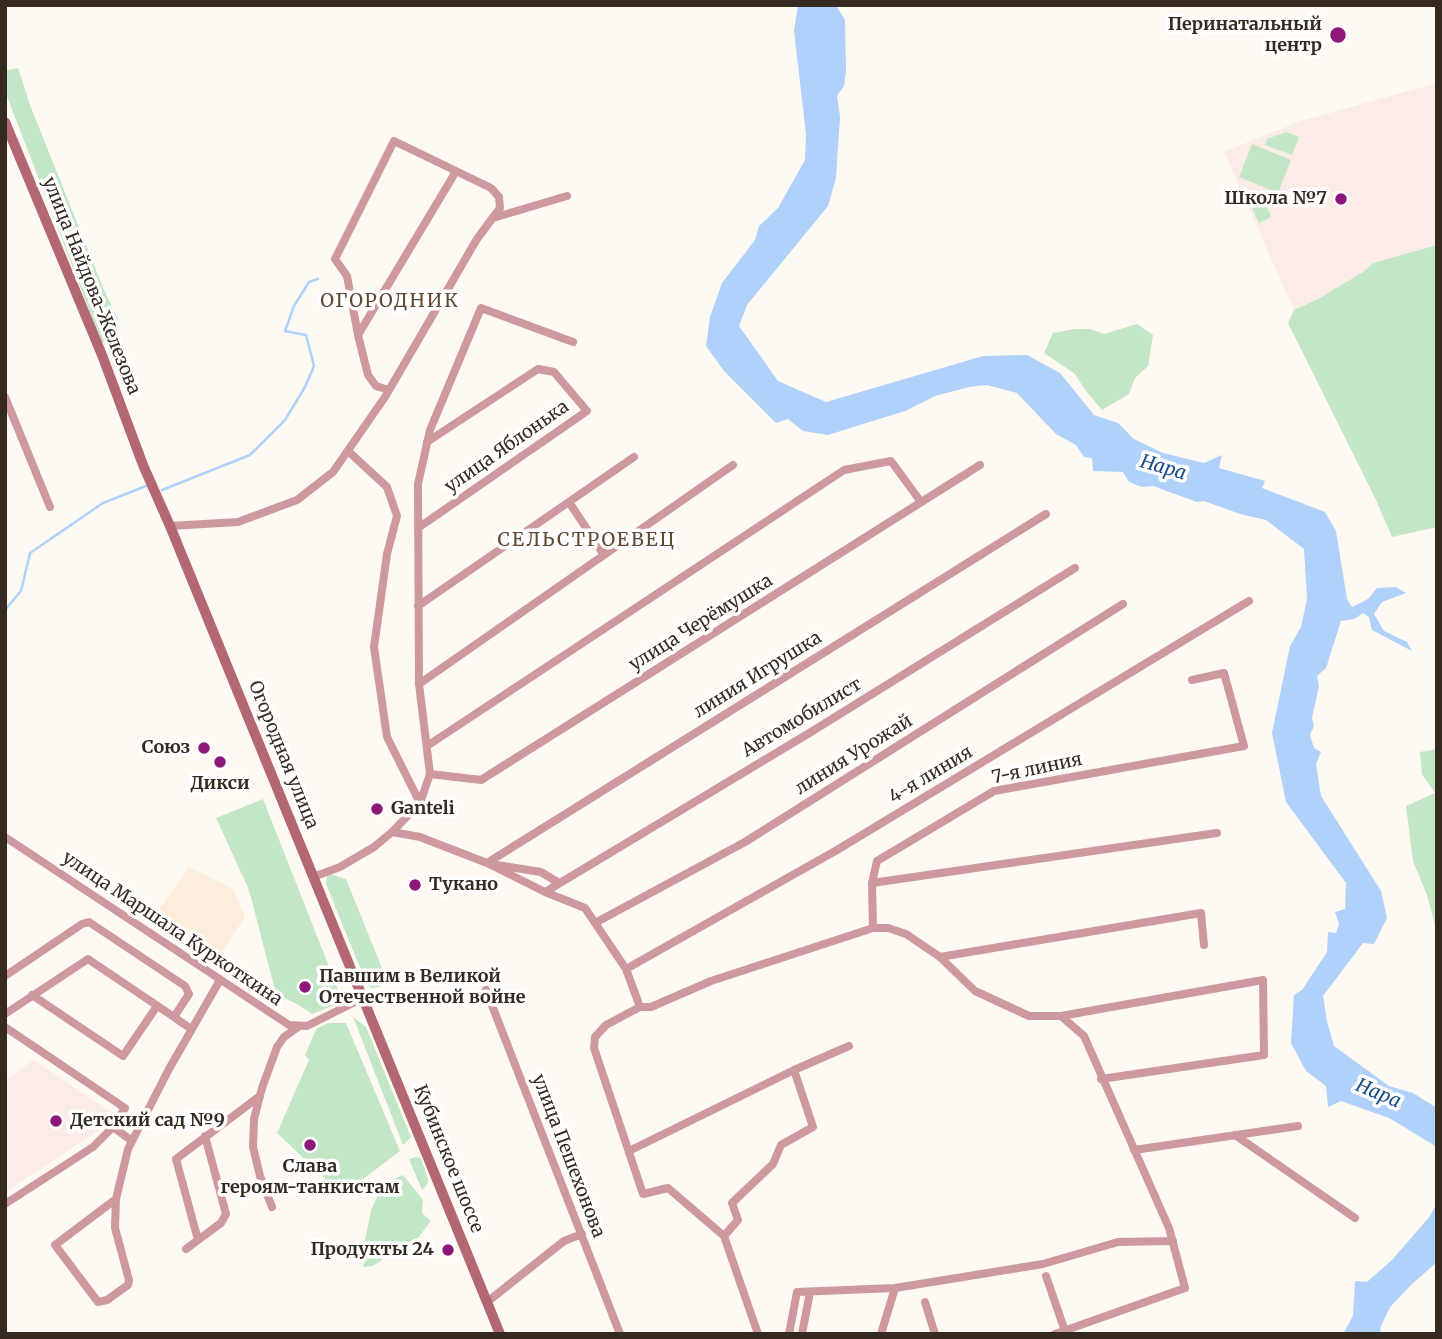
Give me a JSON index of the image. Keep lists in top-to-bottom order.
{
  "streets": {
    "main road": ["улица Найдова-Железова", "Огородная улица", "Кубинское шоссе"],
    "street": [
      "улица Яблонька",
      "улица Черёмушка",
      "линия Игрушка",
      "Автомобилист",
      "линия Урожай",
      "7-я линия",
      "4-я линия",
      "улица Маршала Куркоткина",
      "улица Пешехонова"
    ]
  },
  "crossings": [
    ["улица Найдова-Железова", "Огородная улица"],
    ["Огородная улица", "Кубинское шоссе"]
  ],
  "districts": ["ОГОРОДНИК", "СЕЛЬСТРОЕВЕЦ"],
  "water": ["Нара"],
  "places": [
    "Перинатальный центр",
    "Школа №7",
    "Союз",
    "Дикси",
    "Ganteli",
    "Тукано",
    "Павшим в Великой Отечественной войне",
    "Детский сад №9",
    "Слава героям-танкистам",
    "Продукты 24"
  ]
}
